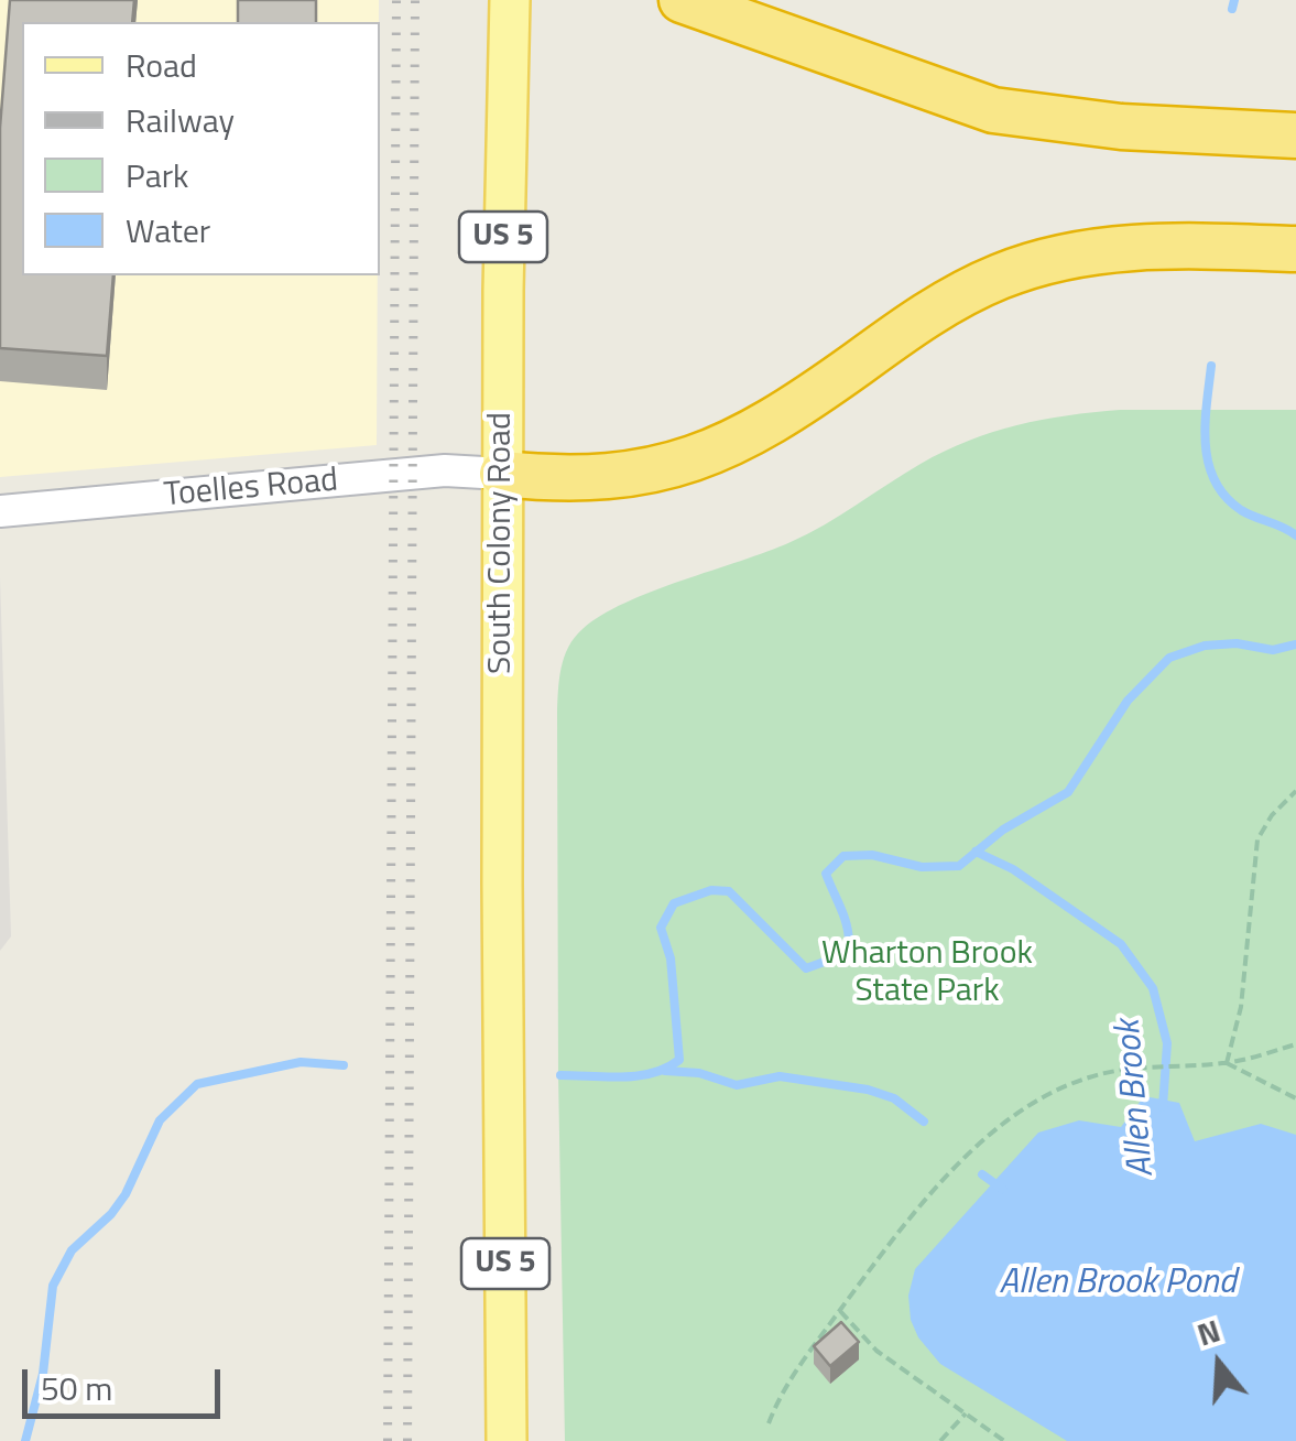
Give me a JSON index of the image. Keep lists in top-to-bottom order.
{
  "streets": {
    "main road": ["US 5", "South Colony Road"],
    "street": ["Toelles Road"]
  },
  "crossings": [
    ["Toelles Road", "South Colony Road"]
  ],
  "water": ["Allen Brook", "Allen Brook Pond"],
  "parks": ["Wharton Brook State Park"],
  "legend": [
    "Road",
    "Railway",
    "Park",
    "Water"
  ],
  "scale_bar": "50 m",
  "north": "top"
}
